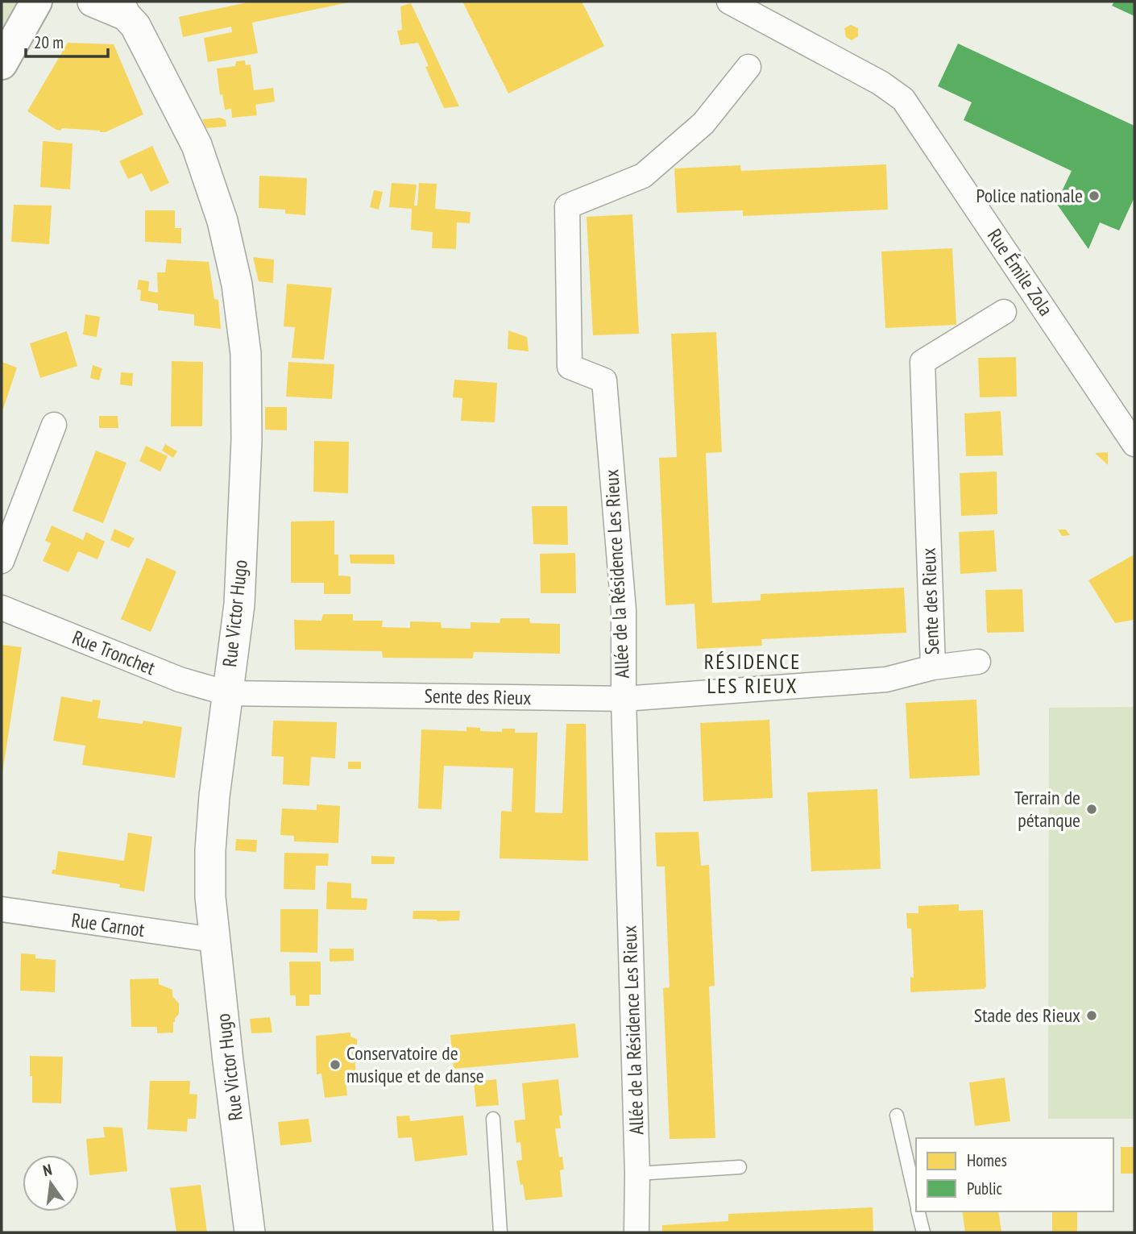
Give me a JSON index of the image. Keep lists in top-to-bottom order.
{
  "streets": {
    "street": [
      "Rue Émile Zola",
      "Allée de la Résidence Les Rieux",
      "Sente des Rieux",
      "Rue Victor Hugo",
      "Rue Tronchet",
      "Rue Carnot"
    ]
  },
  "crossings": [
    ["Allée de la Résidence Les Rieux", "Sente des Rieux"],
    ["Sente des Rieux", "Rue Victor Hugo"],
    ["Sente des Rieux", "Rue Tronchet"],
    ["Rue Victor Hugo", "Rue Tronchet"],
    ["Rue Victor Hugo", "Rue Carnot"]
  ],
  "districts": ["RÉSIDENCE LES RIEUX"],
  "places": [
    "Police nationale",
    "Terrain de pétanque",
    "Stade des Rieux",
    "Conservatoire de musique et de danse"
  ],
  "legend": ["Homes", "Public"],
  "scale_bar": "20 m",
  "north": "top"
}
